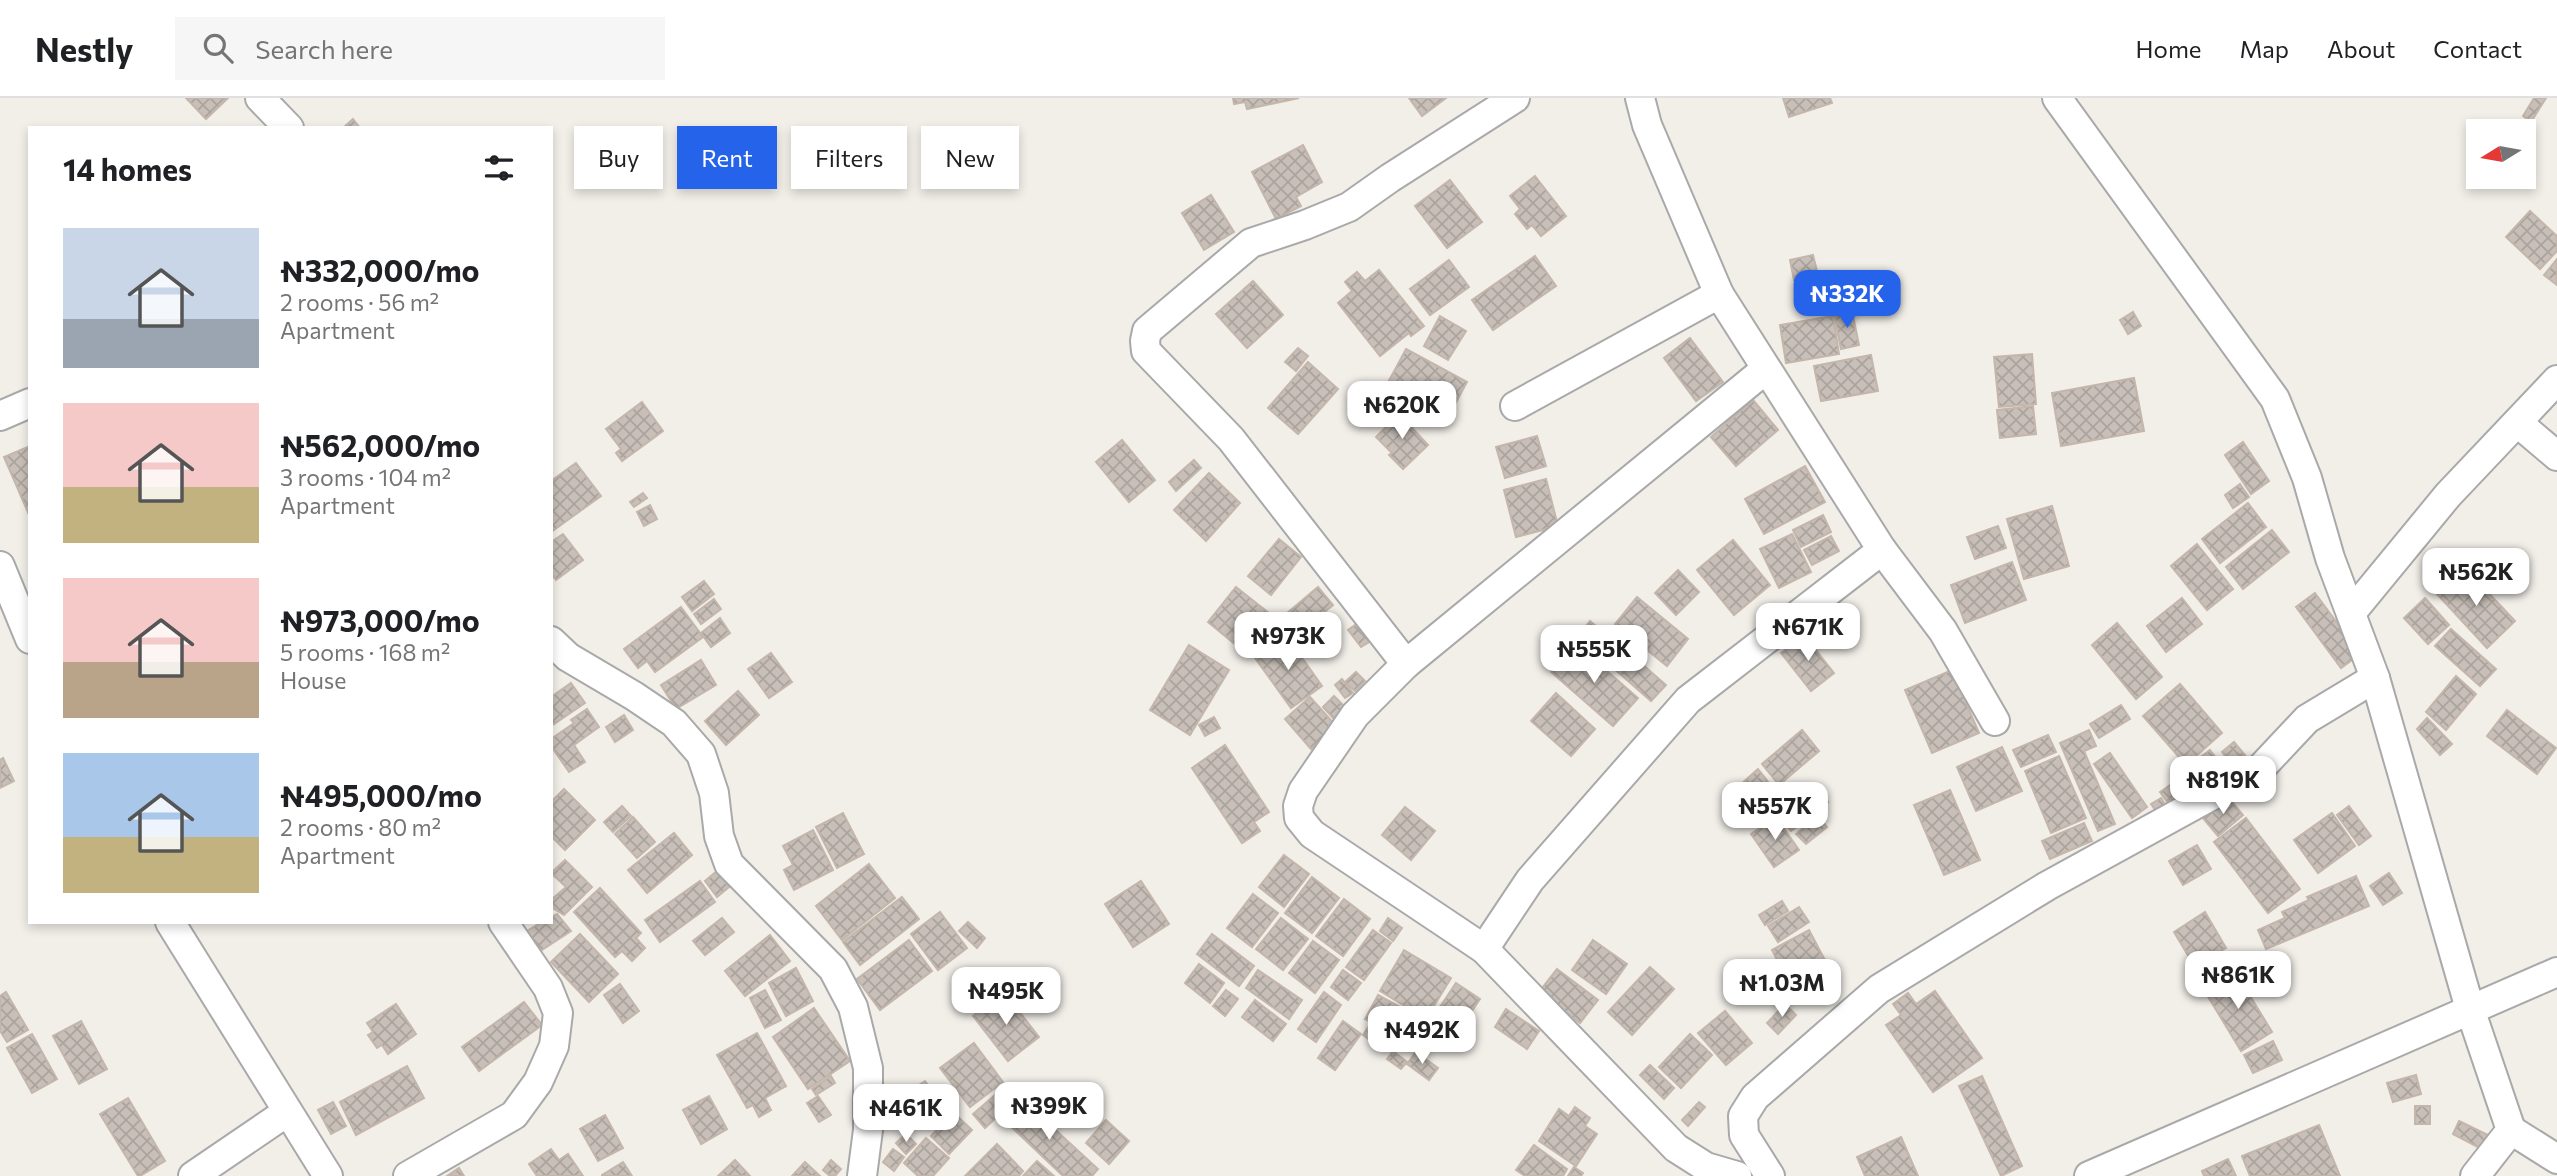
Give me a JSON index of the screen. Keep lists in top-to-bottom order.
{
  "north": "left",
  "page": {
    "header": "Nestly",
    "search": "Search here",
    "nav": [
      "Home",
      "Map",
      "About",
      "Contact"
    ],
    "chip": [
      "Buy",
      "Rent",
      "Filters",
      "New"
    ],
    "heading": "14 homes",
    "list": [
      {
        "name": "₦332,000/mo",
        "note": "2 rooms · 56 m² · Apartment"
      },
      {
        "name": "₦562,000/mo",
        "note": "3 rooms · 104 m² · Apartment"
      },
      {
        "name": "₦973,000/mo",
        "note": "5 rooms · 168 m² · House"
      },
      {
        "name": "₦495,000/mo",
        "note": "2 rooms · 80 m² · Apartment"
      }
    ],
    "price": [
      "₦332K",
      "₦620K",
      "₦562K",
      "₦671K",
      "₦973K",
      "₦555K",
      "₦819K",
      "₦557K",
      "₦861K",
      "₦1.03M",
      "₦495K",
      "₦492K",
      "₦399K",
      "₦461K"
    ]
  }
}
